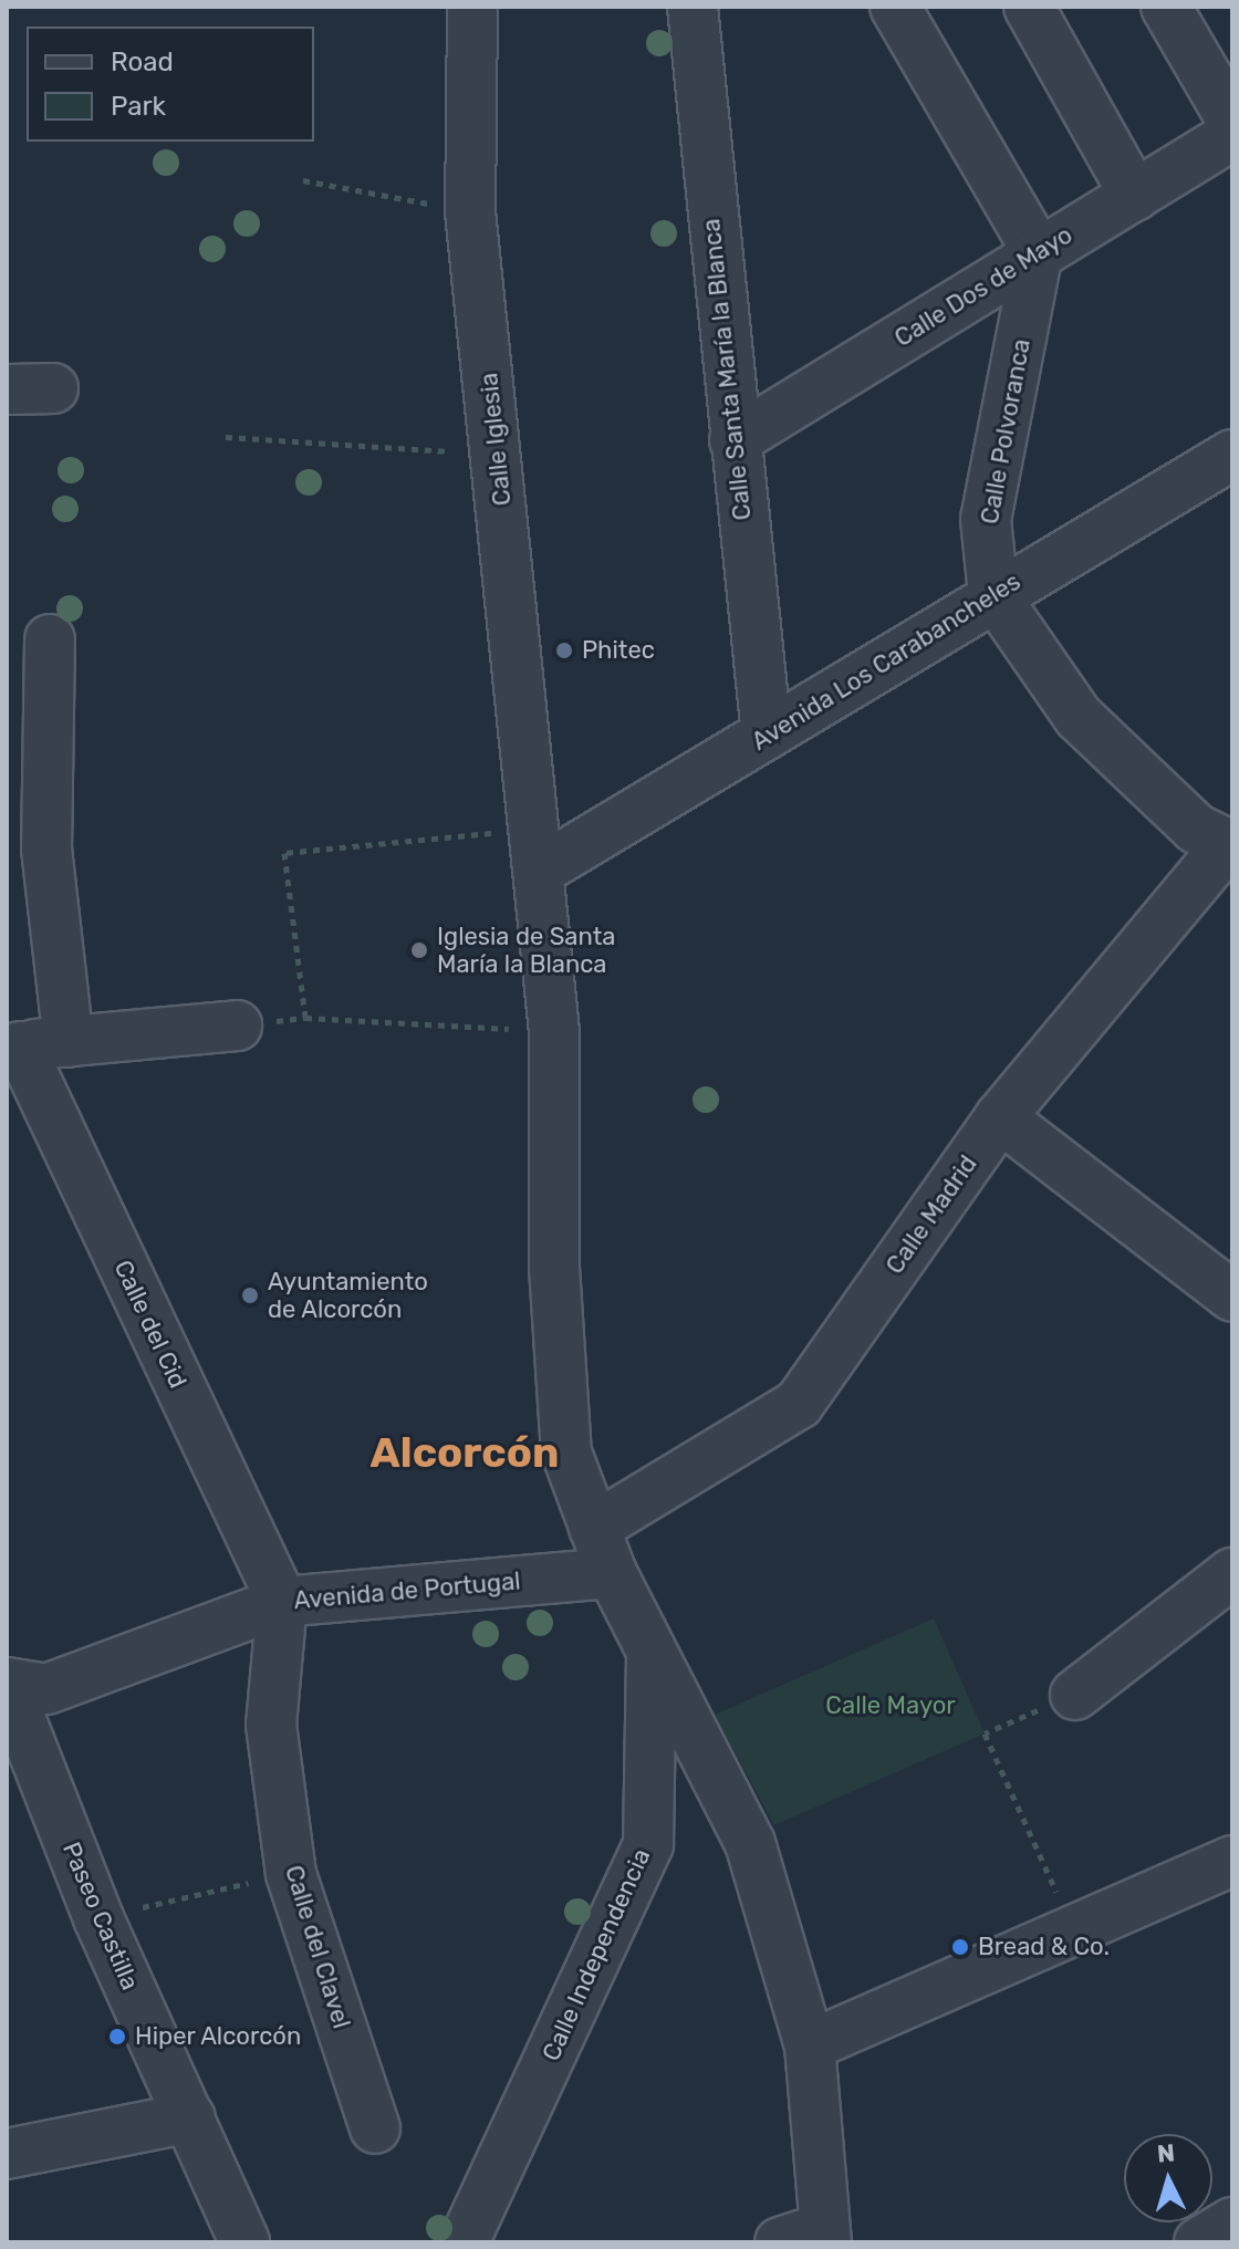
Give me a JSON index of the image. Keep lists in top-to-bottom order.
{
  "streets": {
    "street": [
      "Calle Dos de Mayo",
      "Calle Santa María la Blanca",
      "Calle Polvoranca",
      "Calle Iglesia",
      "Avenida Los Carabancheles",
      "Calle Madrid",
      "Calle del Cid",
      "Avenida de Portugal",
      "Paseo Castilla",
      "Calle del Clavel",
      "Calle Independencia"
    ]
  },
  "crossings": [
    ["Calle Dos de Mayo", "Calle Santa María la Blanca"],
    ["Calle Dos de Mayo", "Calle Polvoranca"],
    ["Calle Santa María la Blanca", "Avenida Los Carabancheles"],
    ["Calle Polvoranca", "Avenida Los Carabancheles"],
    ["Calle Polvoranca", "Calle Madrid"],
    ["Calle Iglesia", "Avenida Los Carabancheles"],
    ["Calle Iglesia", "Calle Madrid"],
    ["Calle Iglesia", "Avenida de Portugal"],
    ["Calle del Cid", "Avenida de Portugal"],
    ["Calle del Cid", "Calle del Clavel"],
    ["Avenida de Portugal", "Paseo Castilla"],
    ["Avenida de Portugal", "Calle del Clavel"]
  ],
  "districts": ["Alcorcón"],
  "parks": ["Calle Mayor"],
  "places": [
    "Phitec",
    "Iglesia de Santa María la Blanca",
    "Ayuntamiento de Alcorcón",
    "Bread & Co.",
    "Hiper Alcorcón"
  ],
  "legend": ["Road", "Park"],
  "north": "top"
}
